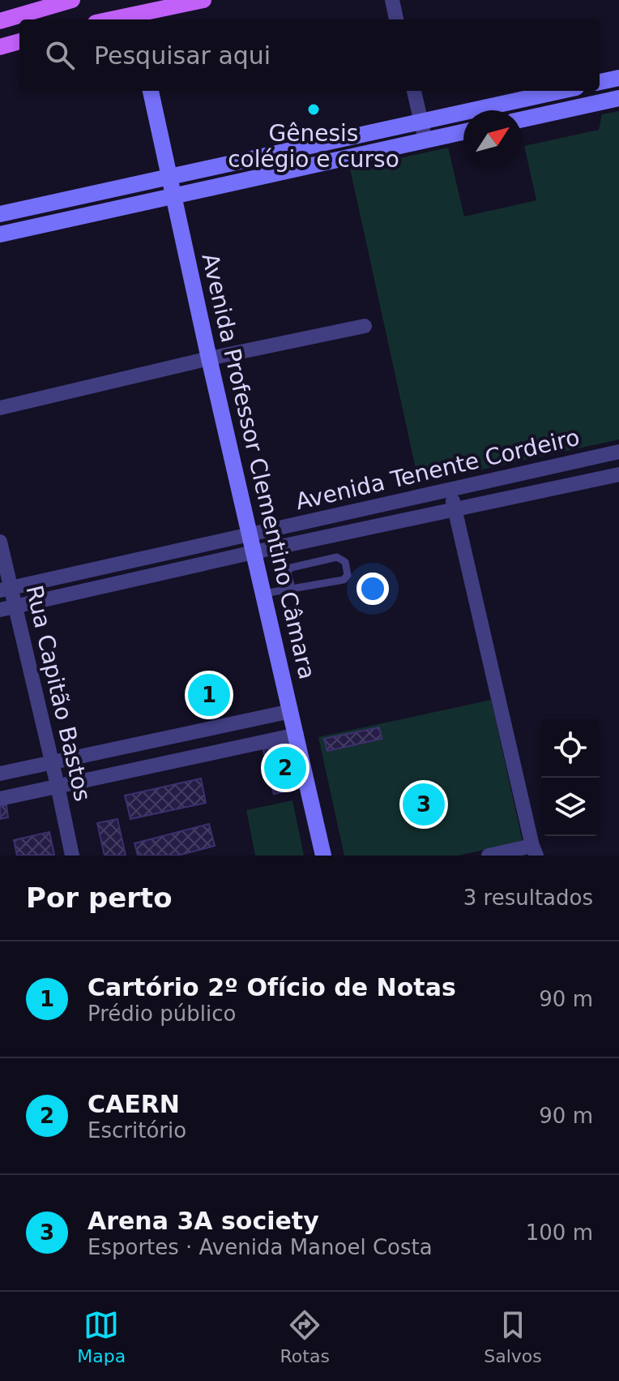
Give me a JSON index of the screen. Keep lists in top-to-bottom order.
{
  "streets": {
    "street": ["Avenida Professor Clementino Câmara", "Avenida Tenente Cordeiro", "Rua Capitão Bastos"]
  },
  "crossings": [
    ["Avenida Professor Clementino Câmara", "Avenida Tenente Cordeiro"],
    ["Avenida Tenente Cordeiro", "Rua Capitão Bastos"]
  ],
  "places": ["Gênesis colégio e curso"],
  "north": "top right",
  "page": {
    "search": "Pesquisar aqui",
    "pins": ["1", "2", "3"],
    "heading": ["Por perto", "3 resultados"],
    "list": [
      {
        "mark": "1",
        "name": "Cartório 2º Ofício de Notas",
        "note": "Prédio público",
        "value": "90 m"
      },
      {
        "mark": "2",
        "name": "CAERN",
        "note": "Escritório",
        "value": "90 m"
      },
      {
        "mark": "3",
        "name": "Arena 3A society",
        "note": "Esportes · Avenida Manoel Costa",
        "value": "100 m"
      }
    ],
    "nav": ["Mapa", "Rotas", "Salvos"]
  }
}
